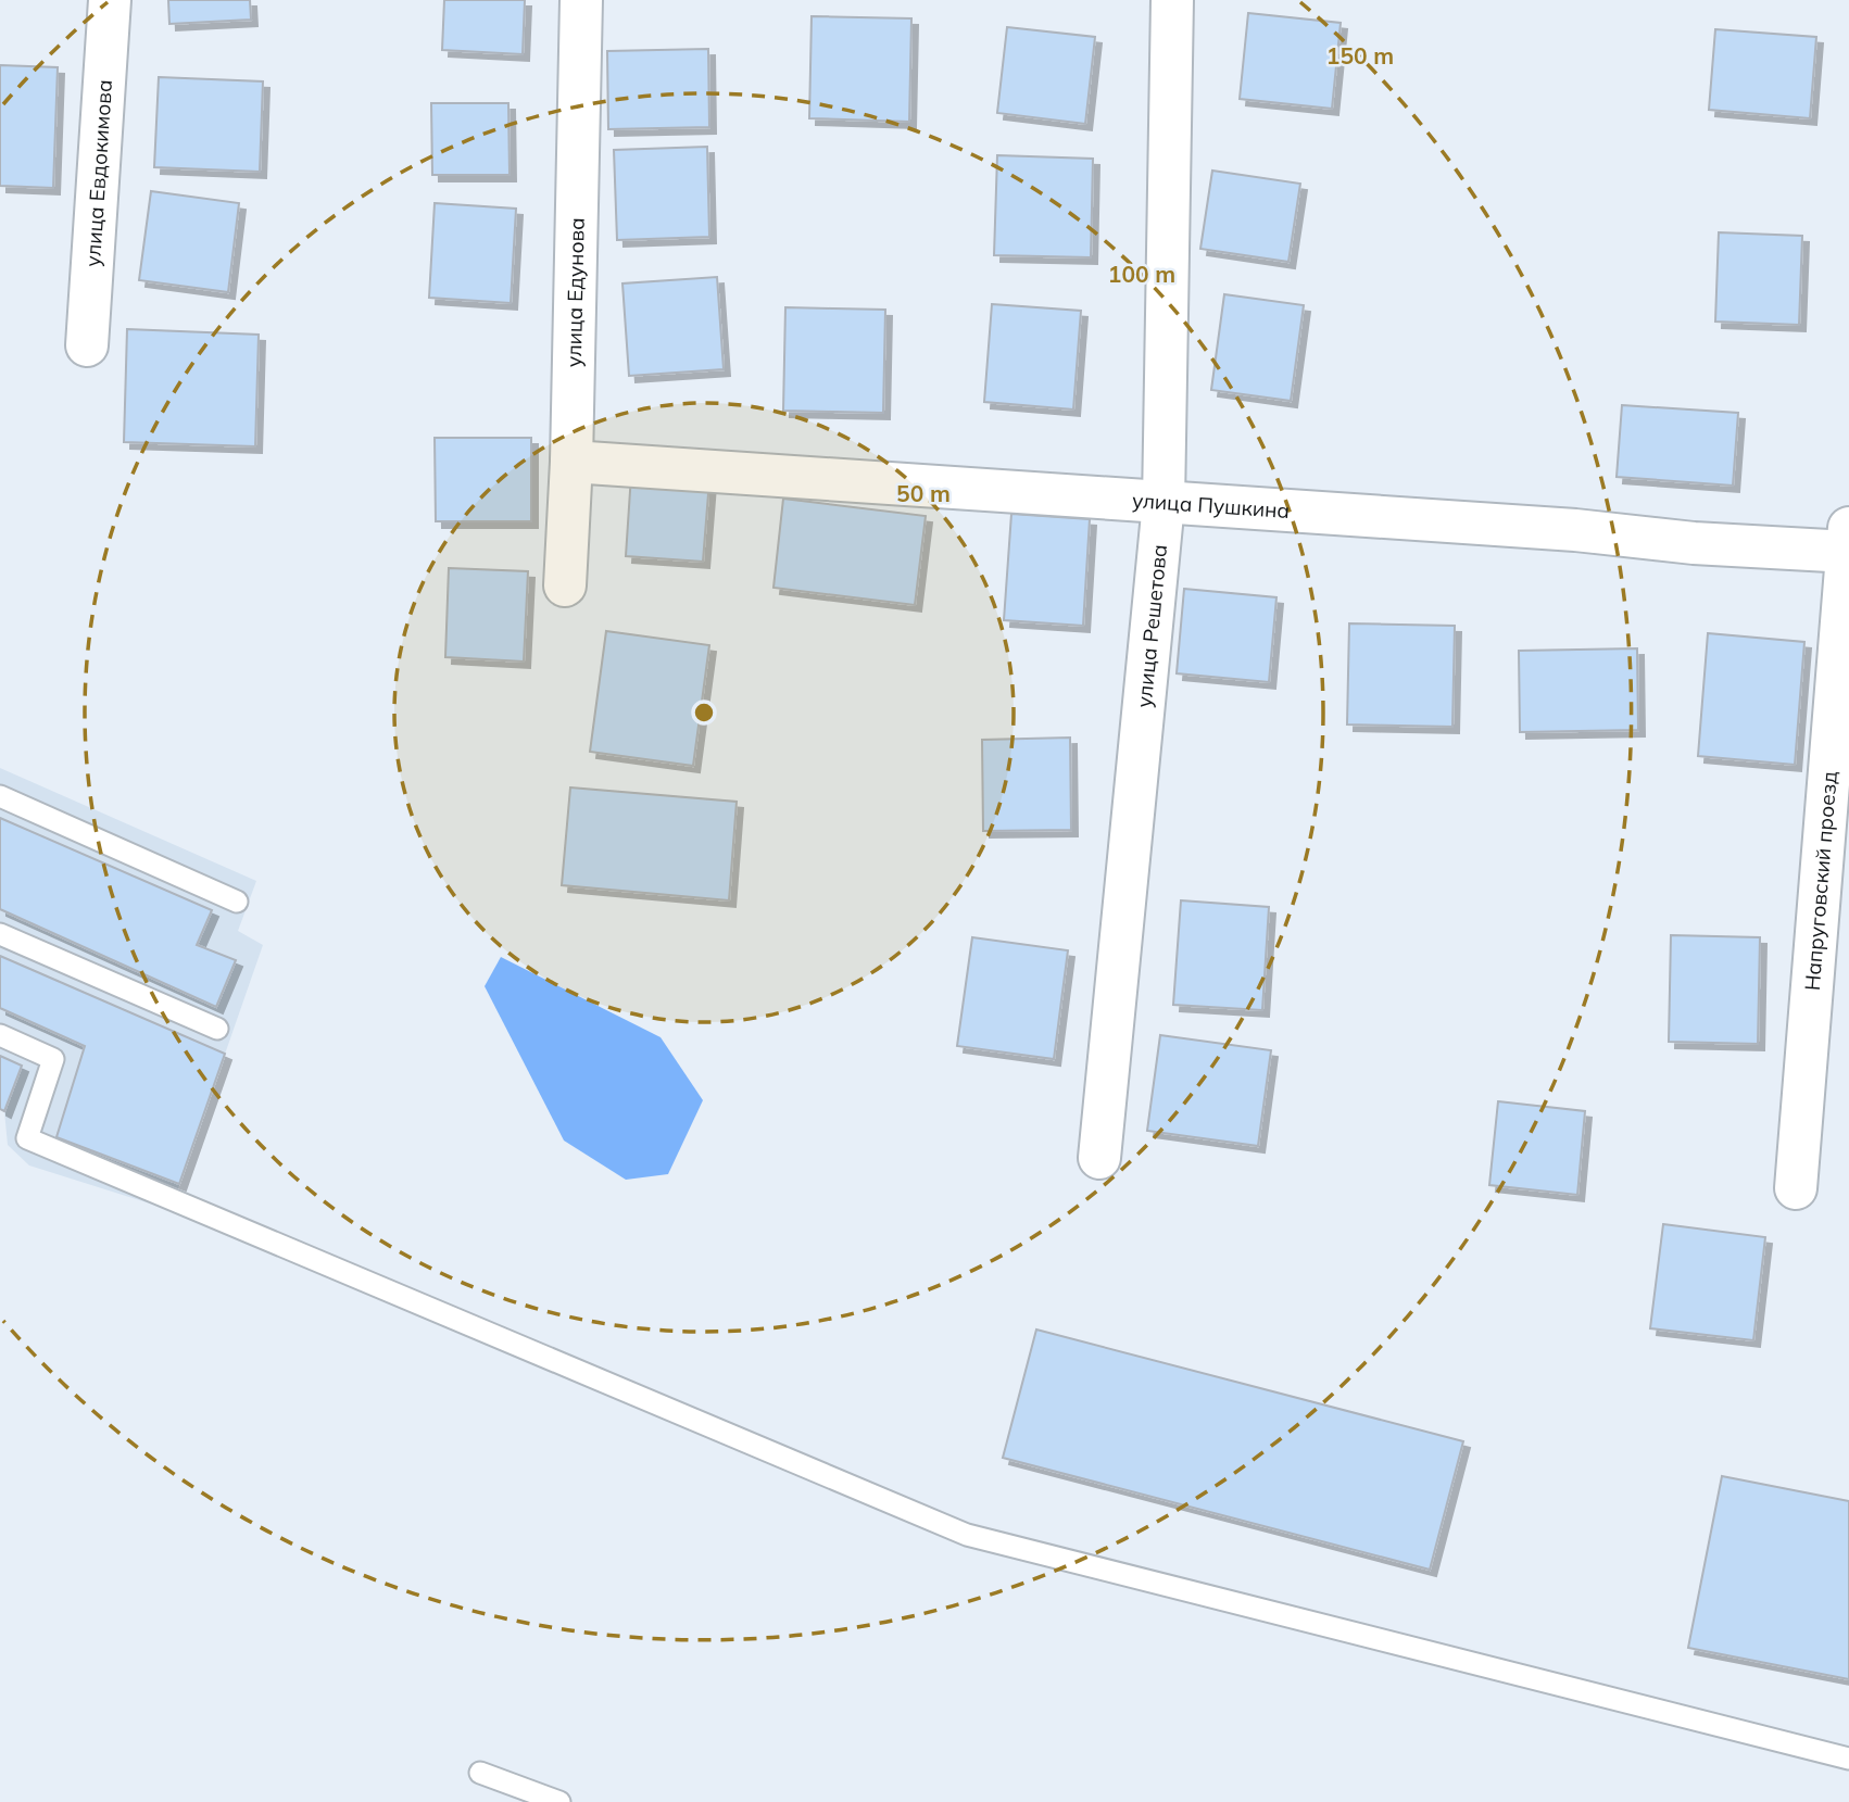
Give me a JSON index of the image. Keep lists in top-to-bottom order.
{
  "streets": {
    "street": [
      "улица Евдокимова",
      "улица Едунова",
      "улица Пушкина",
      "улица Решетова",
      "Напруговский проезд"
    ]
  },
  "crossings": [
    ["улица Едунова", "улица Пушкина"],
    ["улица Пушкина", "улица Решетова"],
    ["улица Пушкина", "Напруговский проезд"]
  ],
  "rings": ["150 m", "100 m", "50 m"]
}
